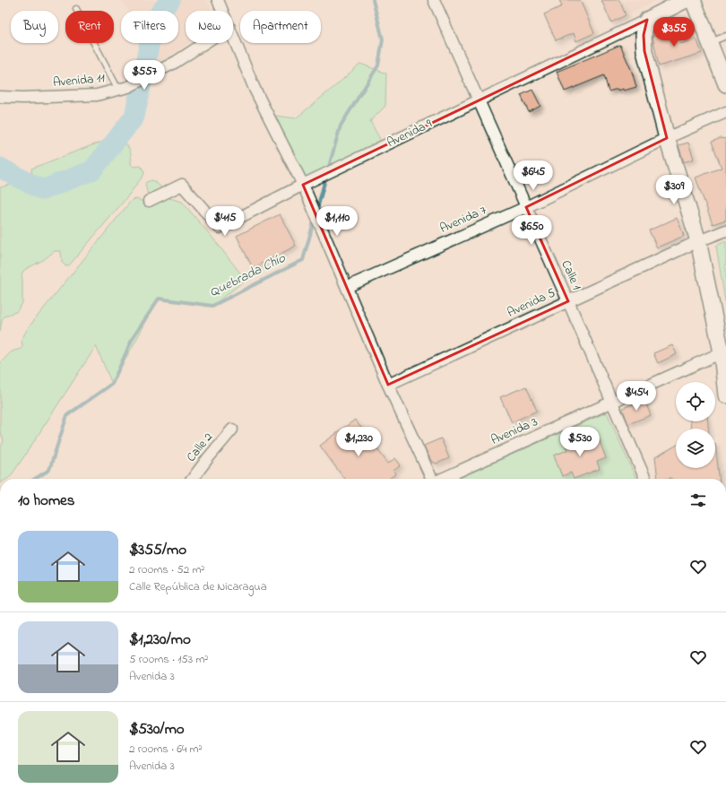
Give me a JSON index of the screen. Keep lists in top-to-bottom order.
{
  "streets": {
    "main road": ["Avenida 9"],
    "street": [
      "Avenida 11",
      "Avenida 7",
      "Calle 1",
      "Avenida 5",
      "Avenida 3",
      "Calle 2"
    ]
  },
  "crossings": [
    ["Avenida 9", "Calle 1"],
    ["Avenida 7", "Calle 1"],
    ["Calle 1", "Avenida 5"],
    ["Calle 1", "Avenida 3"]
  ],
  "water": ["Quebrada Chío"],
  "page": {
    "chip": [
      "Buy",
      "Rent",
      "Filters",
      "New",
      "Apartment"
    ],
    "price": [
      "$355",
      "$557",
      "$645",
      "$309",
      "$415",
      "$1,110",
      "$650",
      "$454",
      "$1,230",
      "$530"
    ],
    "heading": "10 homes",
    "list": [
      {
        "name": "$355/mo",
        "note": "2 rooms · 52 m² · Calle República de Nicaragua"
      },
      {
        "name": "$1,230/mo",
        "note": "5 rooms · 153 m² · Avenida 3"
      },
      {
        "name": "$530/mo",
        "note": "2 rooms · 64 m² · Avenida 3"
      }
    ]
  }
}
